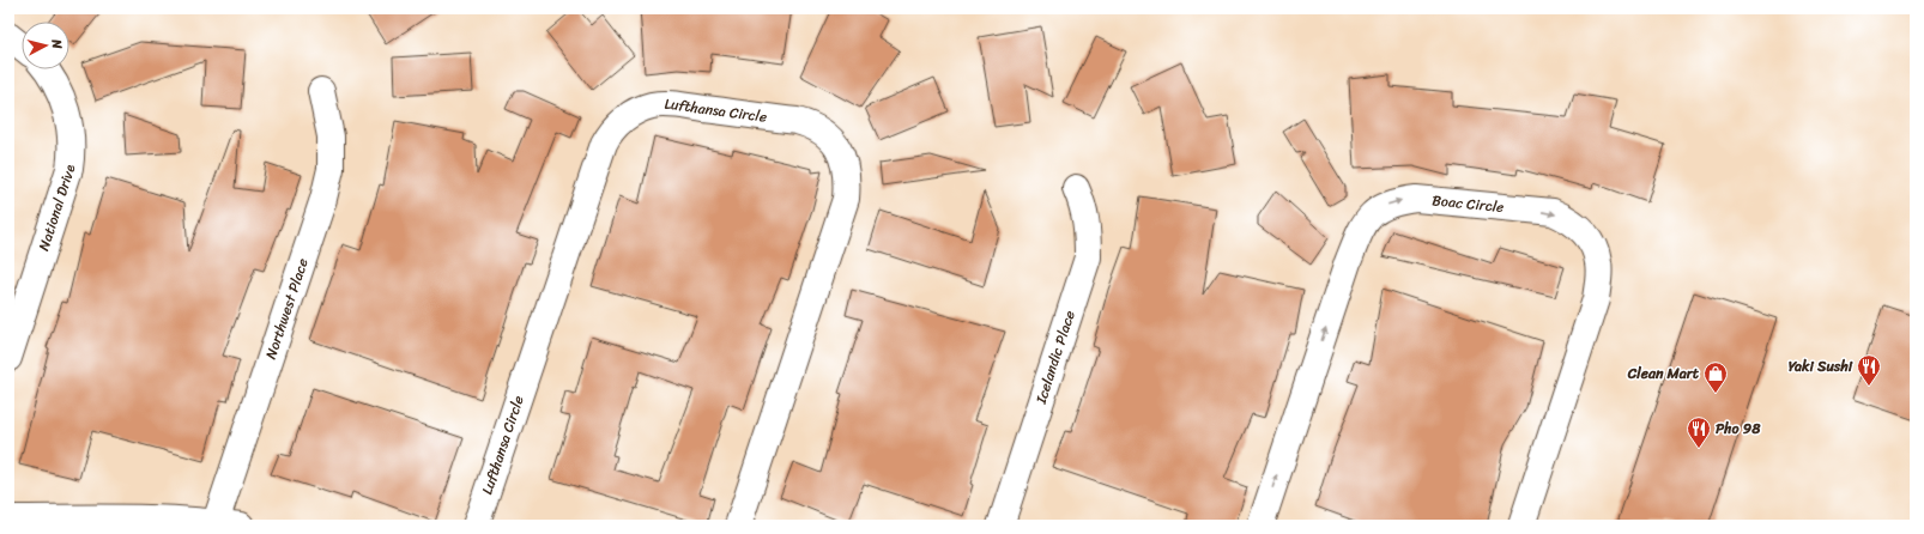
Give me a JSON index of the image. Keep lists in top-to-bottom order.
{
  "streets": {
    "street": [
      "Lufthansa Circle",
      "Boac Circle",
      "National Drive",
      "Northwest Place",
      "Icelandic Place"
    ]
  },
  "places": {
    "restaurant": ["Yaki Sushi", "Pho 98"],
    "shop": ["Clean Mart"]
  },
  "north": "right"
}
